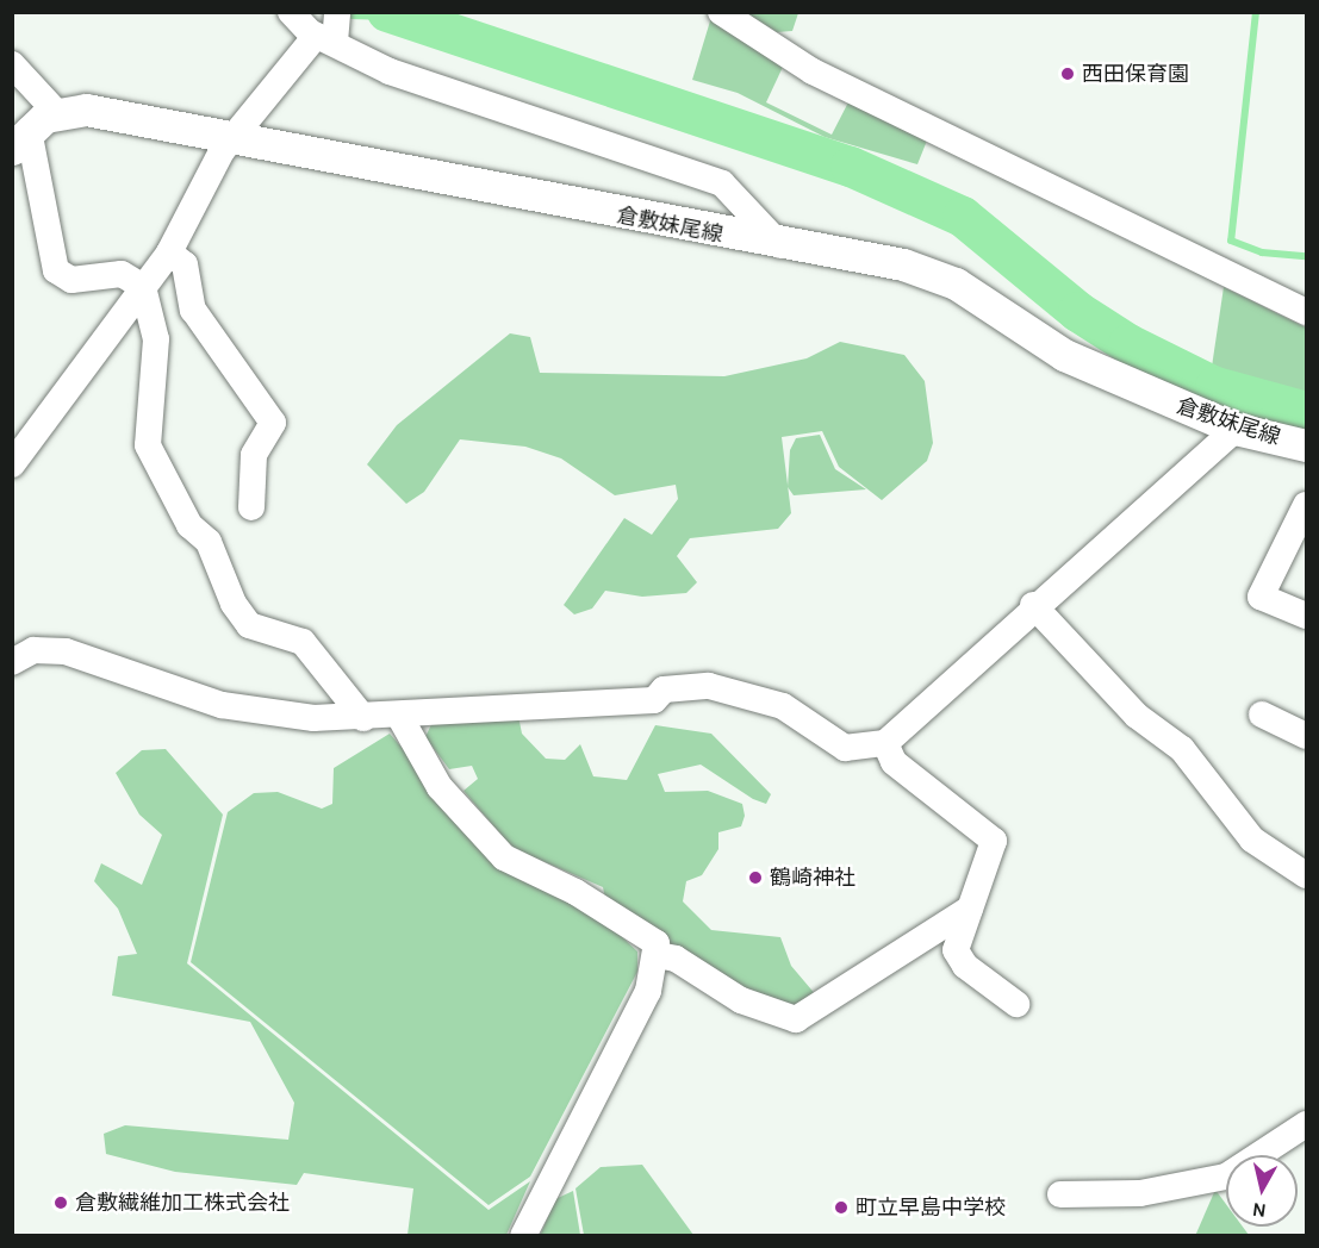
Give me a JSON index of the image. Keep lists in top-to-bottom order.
{
  "streets": {
    "main road": ["倉敷妹尾線"]
  },
  "places": [
    "西田保育園",
    "鶴崎神社",
    "倉敷繊維加工株式会社",
    "町立早島中学校"
  ],
  "north": "bottom"
}
